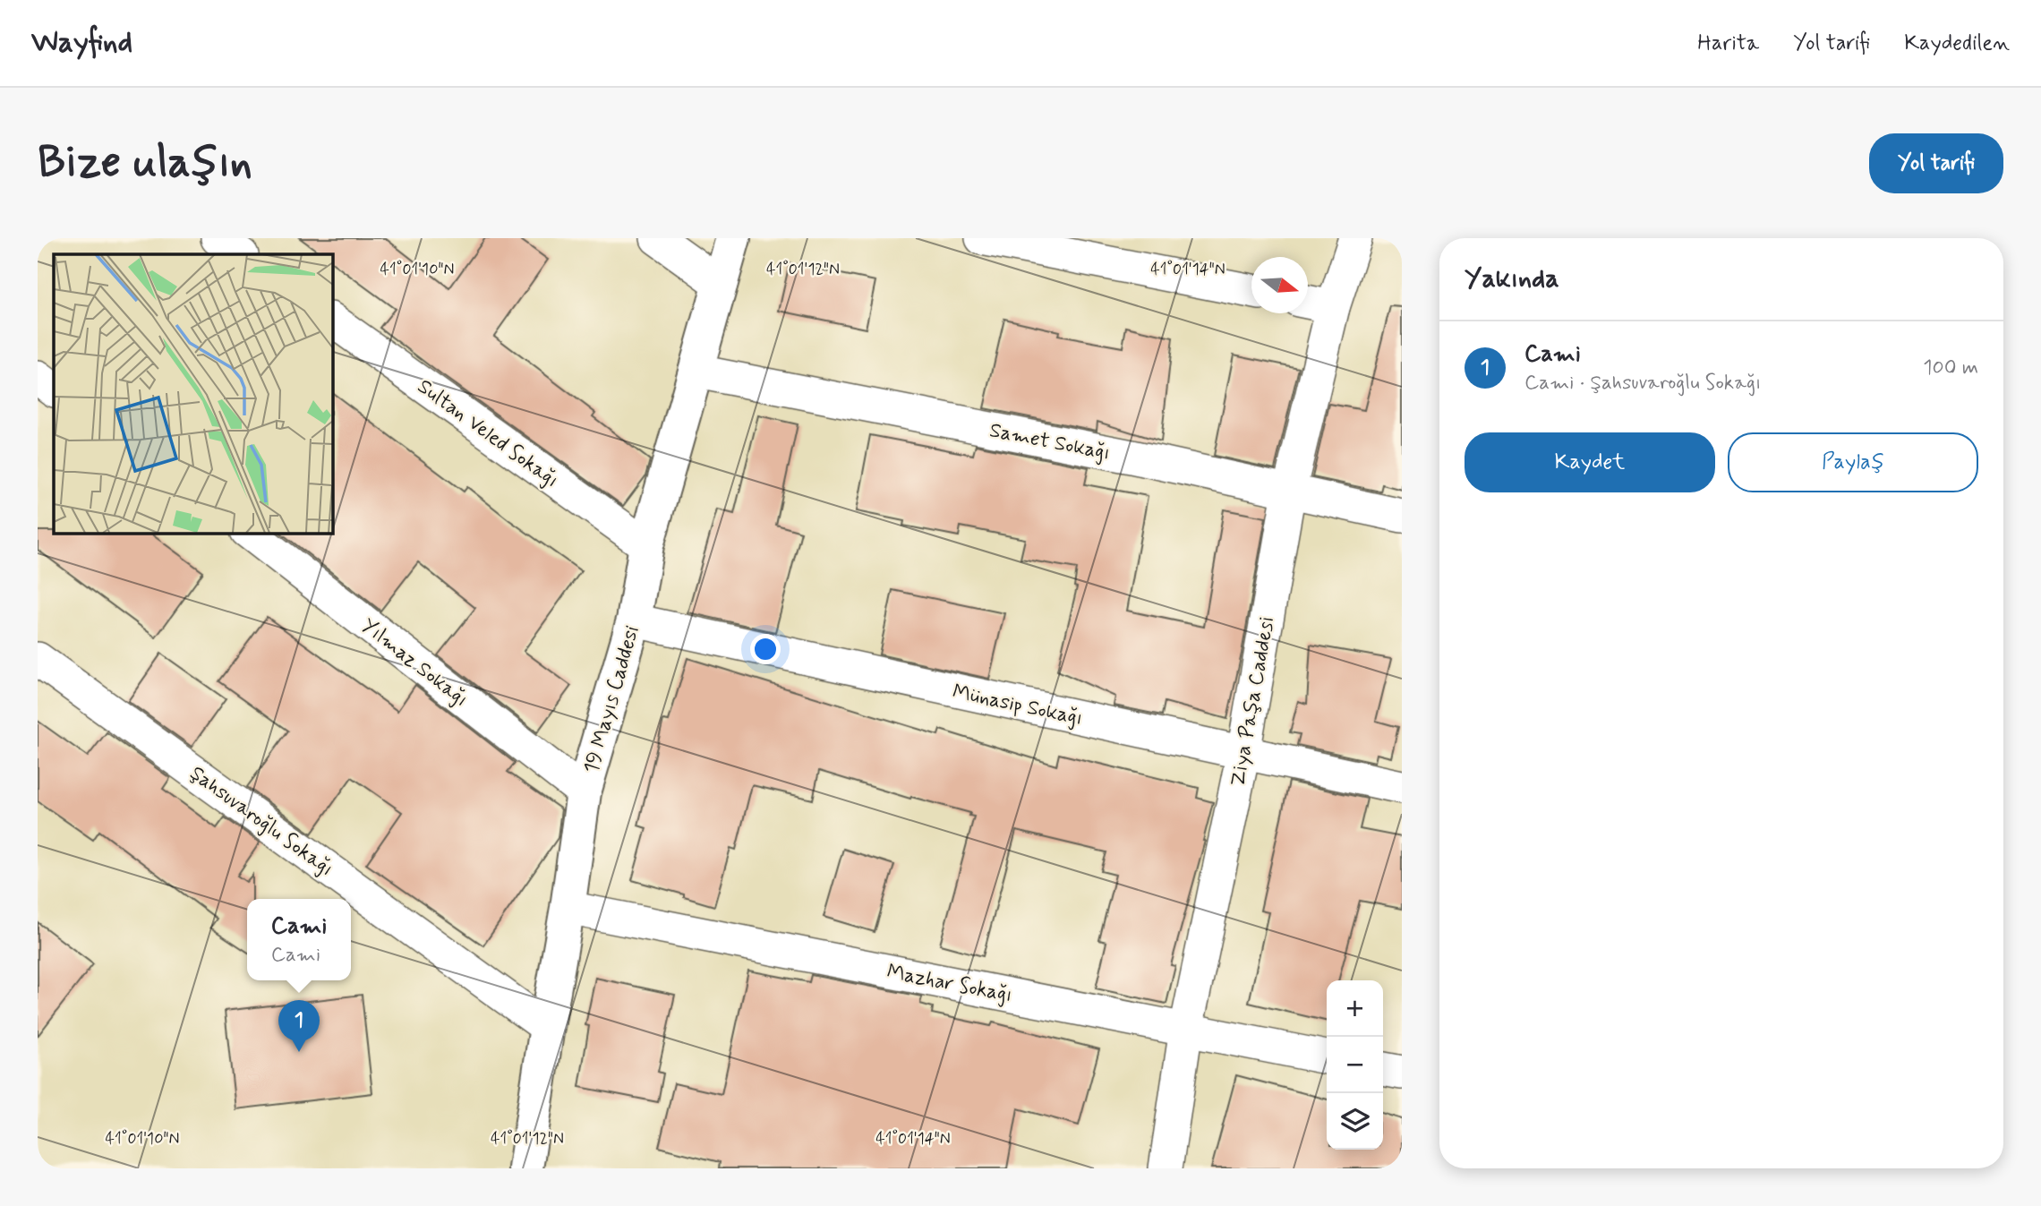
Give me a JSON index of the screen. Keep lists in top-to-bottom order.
{
  "streets": {
    "street": [
      "Sultan Veled Sokağı",
      "Samet Sokağı",
      "Yılmaz Sokağı",
      "19 Mayıs Caddesi",
      "Ziya Paşa Caddesi",
      "Münasip Sokağı",
      "Şahsuvaroğlu Sokağı",
      "Mazhar Sokağı"
    ]
  },
  "crossings": [
    ["Sultan Veled Sokağı", "19 Mayıs Caddesi"],
    ["Samet Sokağı", "19 Mayıs Caddesi"],
    ["Samet Sokağı", "Ziya Paşa Caddesi"],
    ["Yılmaz Sokağı", "19 Mayıs Caddesi"],
    ["19 Mayıs Caddesi", "Münasip Sokağı"],
    ["19 Mayıs Caddesi", "Şahsuvaroğlu Sokağı"],
    ["19 Mayıs Caddesi", "Mazhar Sokağı"],
    ["Ziya Paşa Caddesi", "Münasip Sokağı"],
    ["Ziya Paşa Caddesi", "Mazhar Sokağı"]
  ],
  "north": "right",
  "page": {
    "header": "Wayfind",
    "nav": ["Harita", "Yol tarifi", "Kaydedilen"],
    "buttons": [
      "Yol tarifi",
      ["Kaydet", "Paylaş"]
    ],
    "title": "Bize ulaşın",
    "heading": "Yakında",
    "list": [
      {
        "mark": "1",
        "name": "Cami",
        "note": "Cami · Şahsuvaroğlu Sokağı",
        "value": "100 m"
      }
    ],
    "popup": ["Cami", "Cami"],
    "map_buttons": ["+", "−"],
    "pins": "1"
  },
  "coordinates": ["41°01'10\"N", "41°01'12\"N", "41°01'14\"N"]
}
